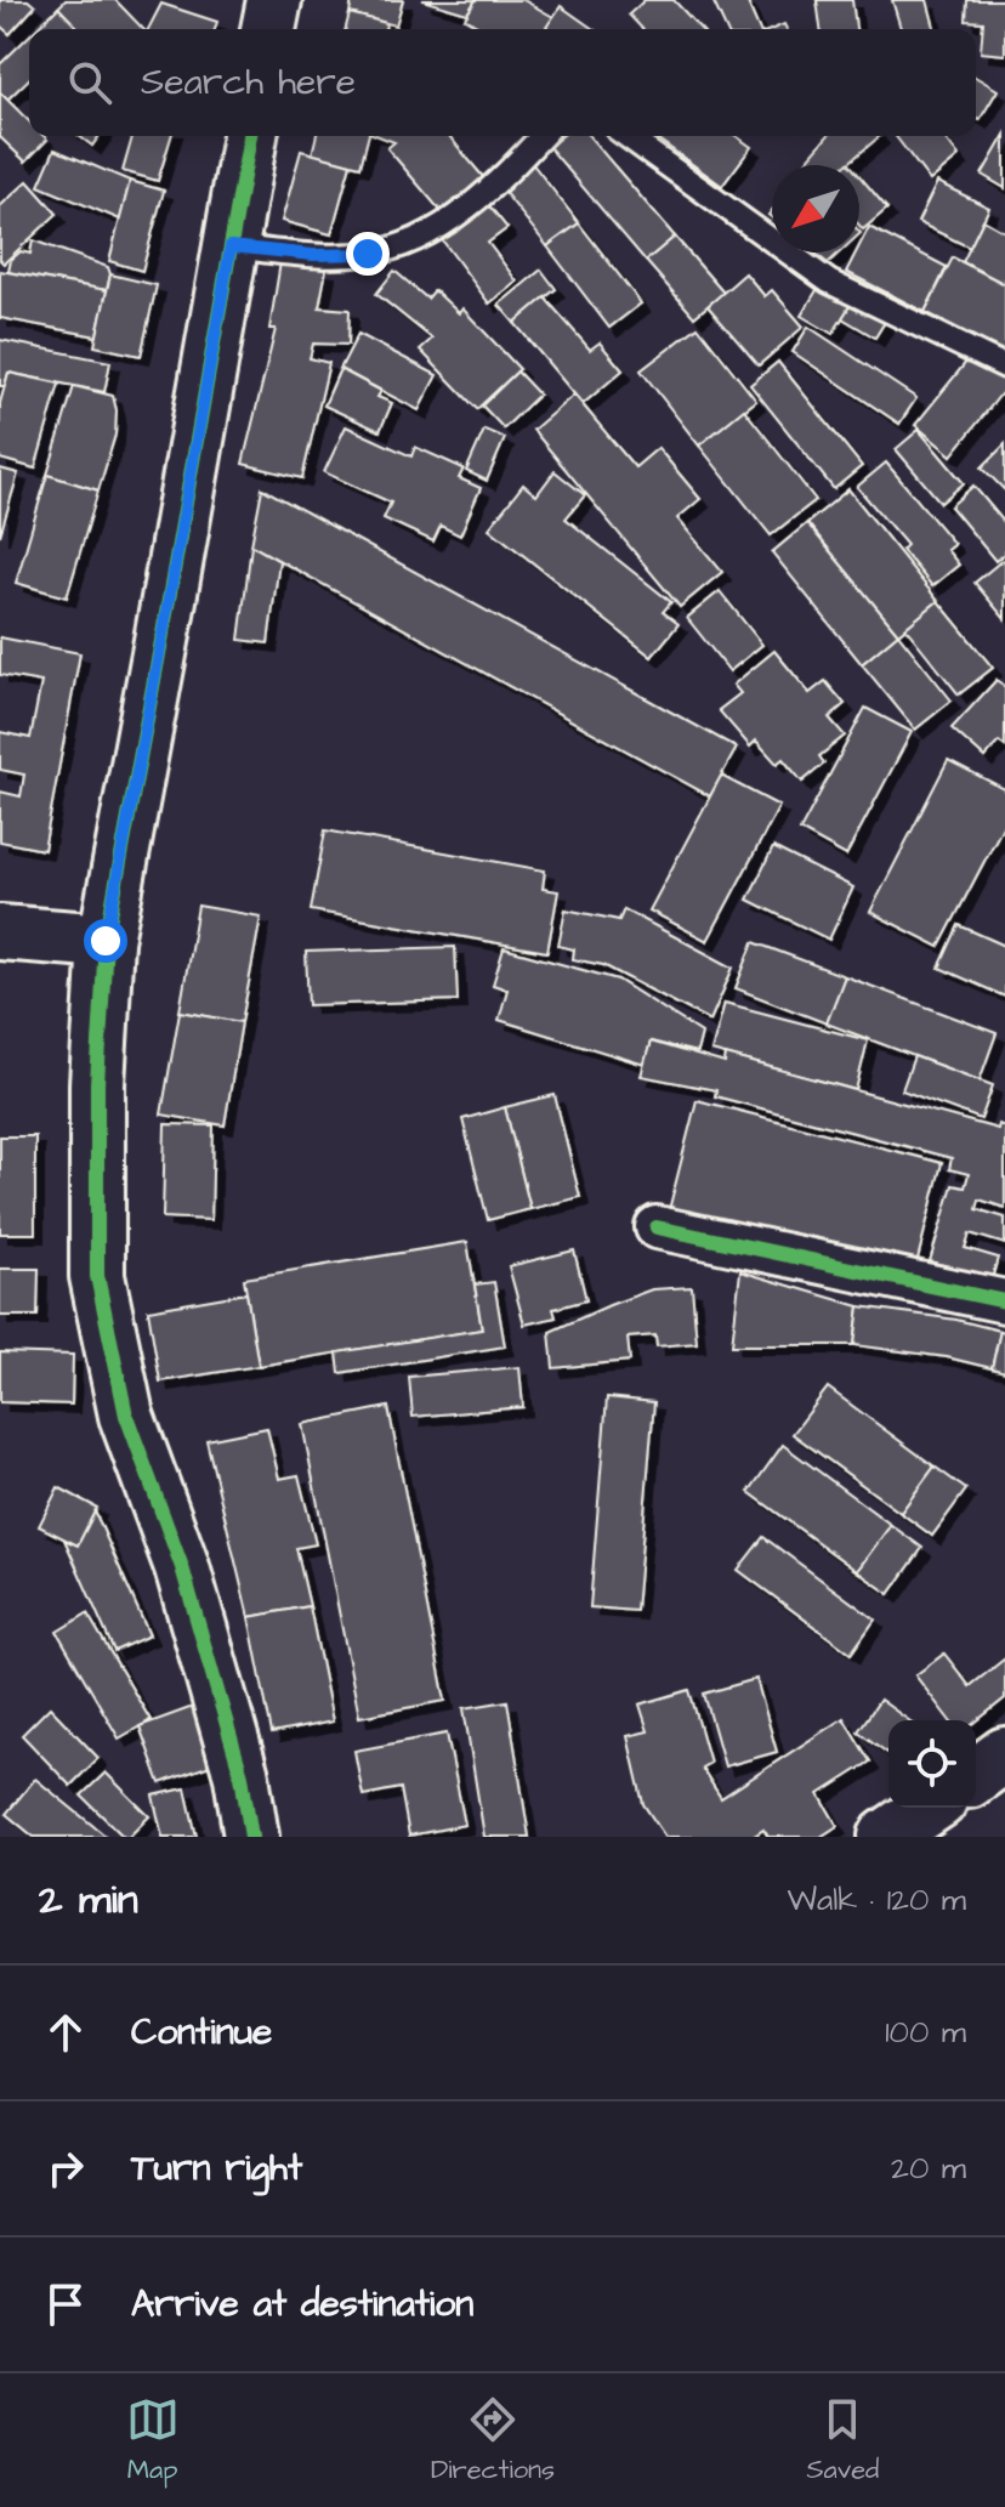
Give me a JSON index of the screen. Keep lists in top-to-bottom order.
{
  "north": "bottom left",
  "page": {
    "search": "Search here",
    "heading": ["2 min", "Walk · 120 m"],
    "list": [
      ["Continue", "100 m"],
      ["Turn right", "20 m"],
      "Arrive at destination"
    ],
    "nav": ["Map", "Directions", "Saved"]
  }
}
